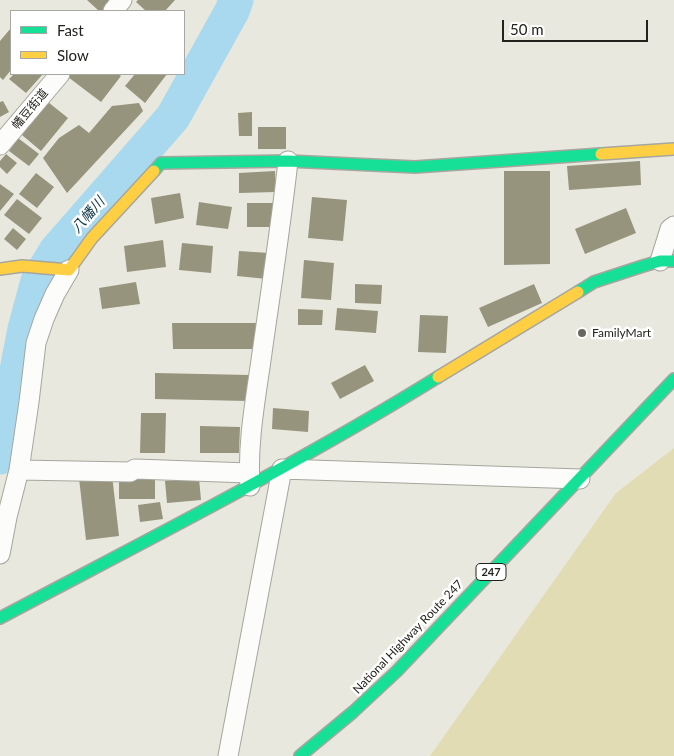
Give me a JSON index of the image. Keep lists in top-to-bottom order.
{
  "streets": {
    "main road": ["247", "National Highway Route 247"],
    "street": ["幡豆街道"]
  },
  "water": ["八幡川"],
  "places": ["FamilyMart"],
  "legend": ["Fast", "Slow"],
  "scale_bar": "50 m"
}
